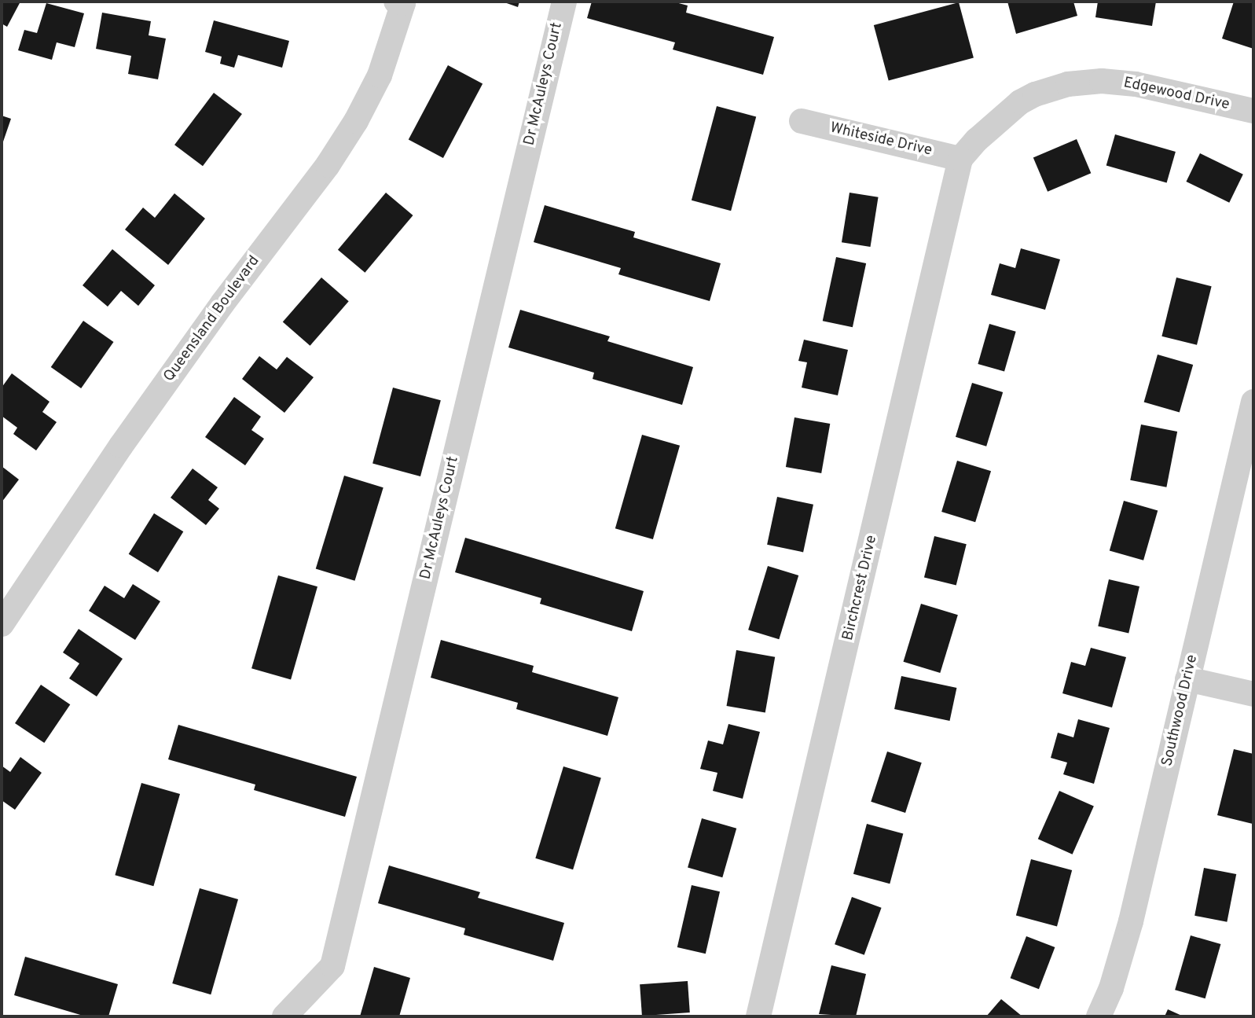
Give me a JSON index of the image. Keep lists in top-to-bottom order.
{
  "streets": {
    "street": [
      "Dr McAuleys Court",
      "Edgewood Drive",
      "Whiteside Drive",
      "Queensland Boulevard",
      "Birchcrest Drive",
      "Southwood Drive"
    ]
  },
  "crossings": [
    ["Edgewood Drive", "Whiteside Drive"],
    ["Edgewood Drive", "Birchcrest Drive"],
    ["Whiteside Drive", "Birchcrest Drive"]
  ]
}
